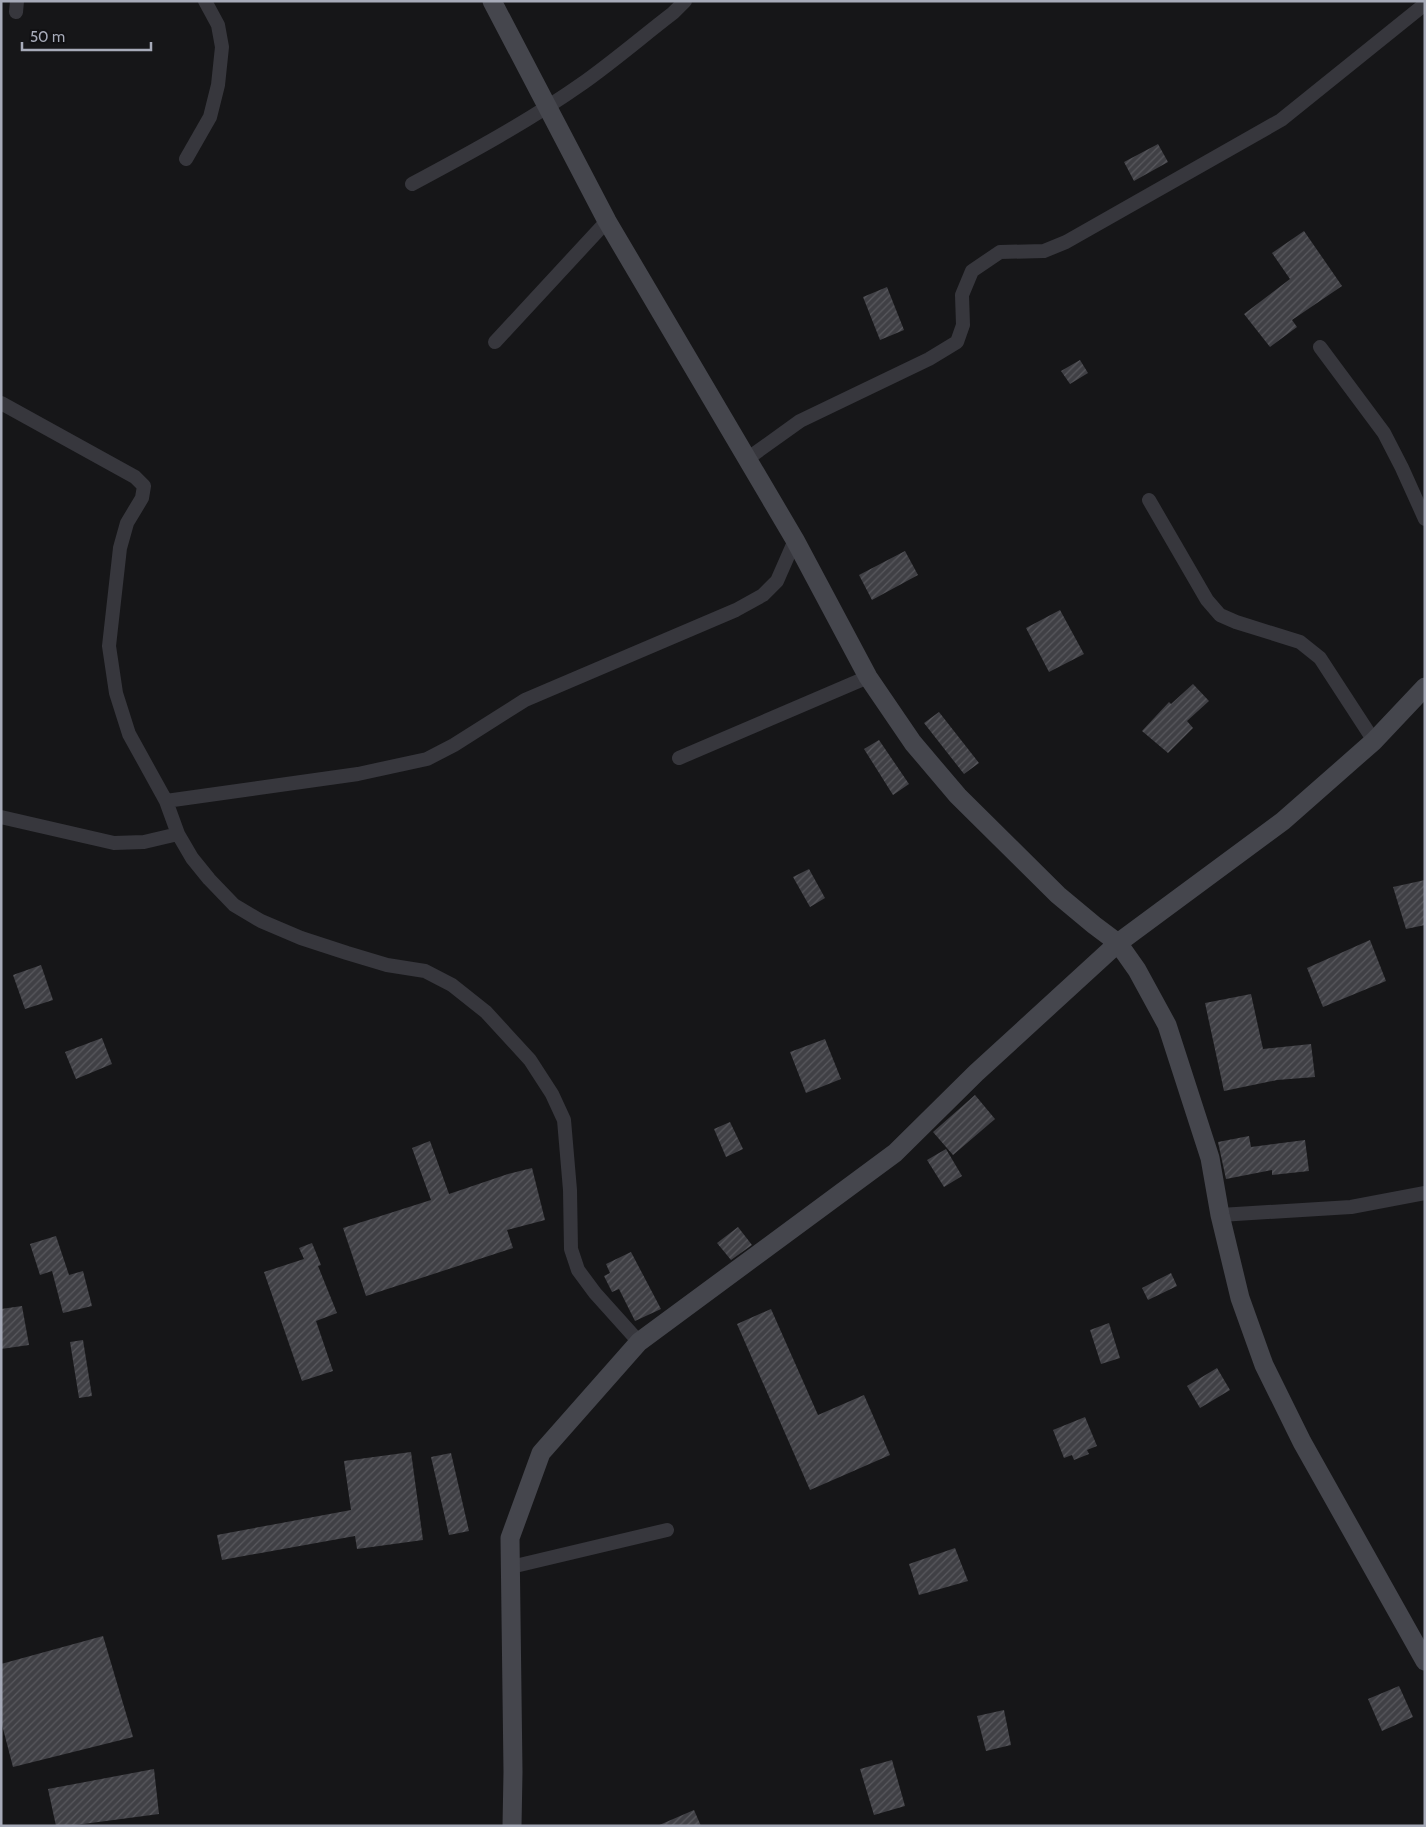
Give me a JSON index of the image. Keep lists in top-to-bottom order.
{
  "scale_bar": "50 m"
}
